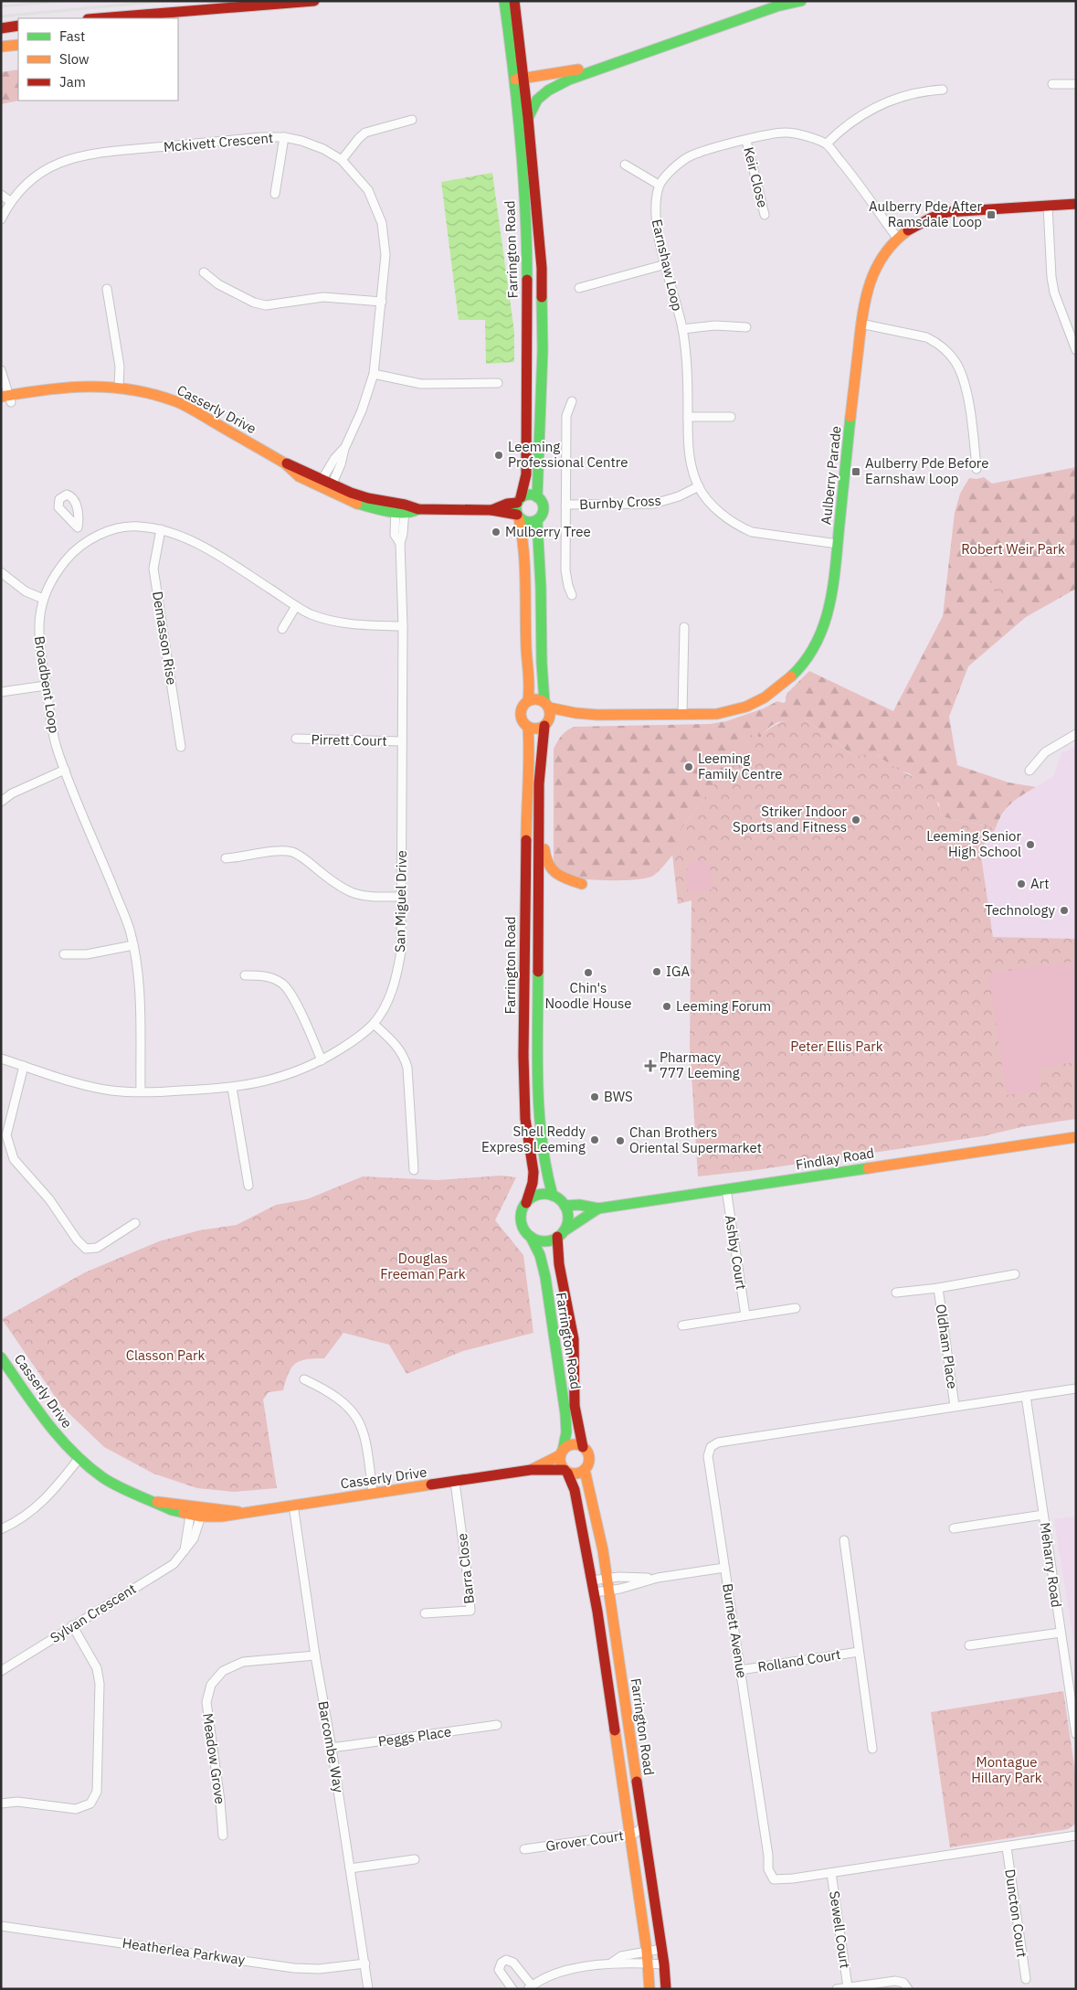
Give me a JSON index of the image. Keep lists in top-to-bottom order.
{
  "streets": {
    "main road": [
      "Farrington Road",
      "Casserly Drive",
      "Aulberry Parade",
      "Findlay Road"
    ],
    "street": [
      "Mckivett Crescent",
      "Keir Close",
      "Earnshaw Loop",
      "Burnby Cross",
      "Demasson Rise",
      "Broadbent Loop",
      "Pirrett Court",
      "San Miguel Drive",
      "Ashby Court",
      "Oldham Place",
      "Meharry Road",
      "Barra Close",
      "Sylvan Crescent",
      "Burnett Avenue",
      "Rolland Court",
      "Peggs Place",
      "Barcombe Way",
      "Meadow Grove",
      "Grover Court",
      "Duncton Court",
      "Sewell Court",
      "Heatherlea Parkway"
    ]
  },
  "crossings": [
    ["Mckivett Crescent", "Casserly Drive"],
    ["Farrington Road", "Casserly Drive"],
    ["Farrington Road", "Aulberry Parade"],
    ["Farrington Road", "Findlay Road"],
    ["Farrington Road", "Grover Court"],
    ["Earnshaw Loop", "Aulberry Parade"],
    ["Earnshaw Loop", "Burnby Cross"],
    ["Casserly Drive", "San Miguel Drive"],
    ["Casserly Drive", "Barra Close"],
    ["Casserly Drive", "Sylvan Crescent"],
    ["Casserly Drive", "Barcombe Way"],
    ["Demasson Rise", "Broadbent Loop"],
    ["Broadbent Loop", "San Miguel Drive"],
    ["Pirrett Court", "San Miguel Drive"],
    ["Findlay Road", "Ashby Court"],
    ["Oldham Place", "Burnett Avenue"],
    ["Meharry Road", "Burnett Avenue"],
    ["Burnett Avenue", "Rolland Court"],
    ["Burnett Avenue", "Duncton Court"],
    ["Burnett Avenue", "Sewell Court"],
    ["Peggs Place", "Barcombe Way"],
    ["Barcombe Way", "Meadow Grove"],
    ["Barcombe Way", "Heatherlea Parkway"]
  ],
  "parks": [
    "Robert Weir Park",
    "Peter Ellis Park",
    "Douglas Freeman Park",
    "Classon Park",
    "Montague Hillary Park"
  ],
  "places": {
    "transit": ["Aulberry Pde After Ramsdale Loop", "Aulberry Pde Before Earnshaw Loop"],
    "other": [
      "Leeming Professional Centre",
      "Mulberry Tree",
      "Leeming Family Centre",
      "Striker Indoor Sports and Fitness",
      "Leeming Senior High School",
      "Art",
      "Technology",
      "IGA",
      "Chin's Noodle House",
      "Leeming Forum",
      "BWS",
      "Shell Reddy Express Leeming",
      "Chan Brothers Oriental Supermarket"
    ],
    "health": ["Pharmacy 777 Leeming"]
  },
  "legend": ["Fast", "Slow", "Jam"]
}
